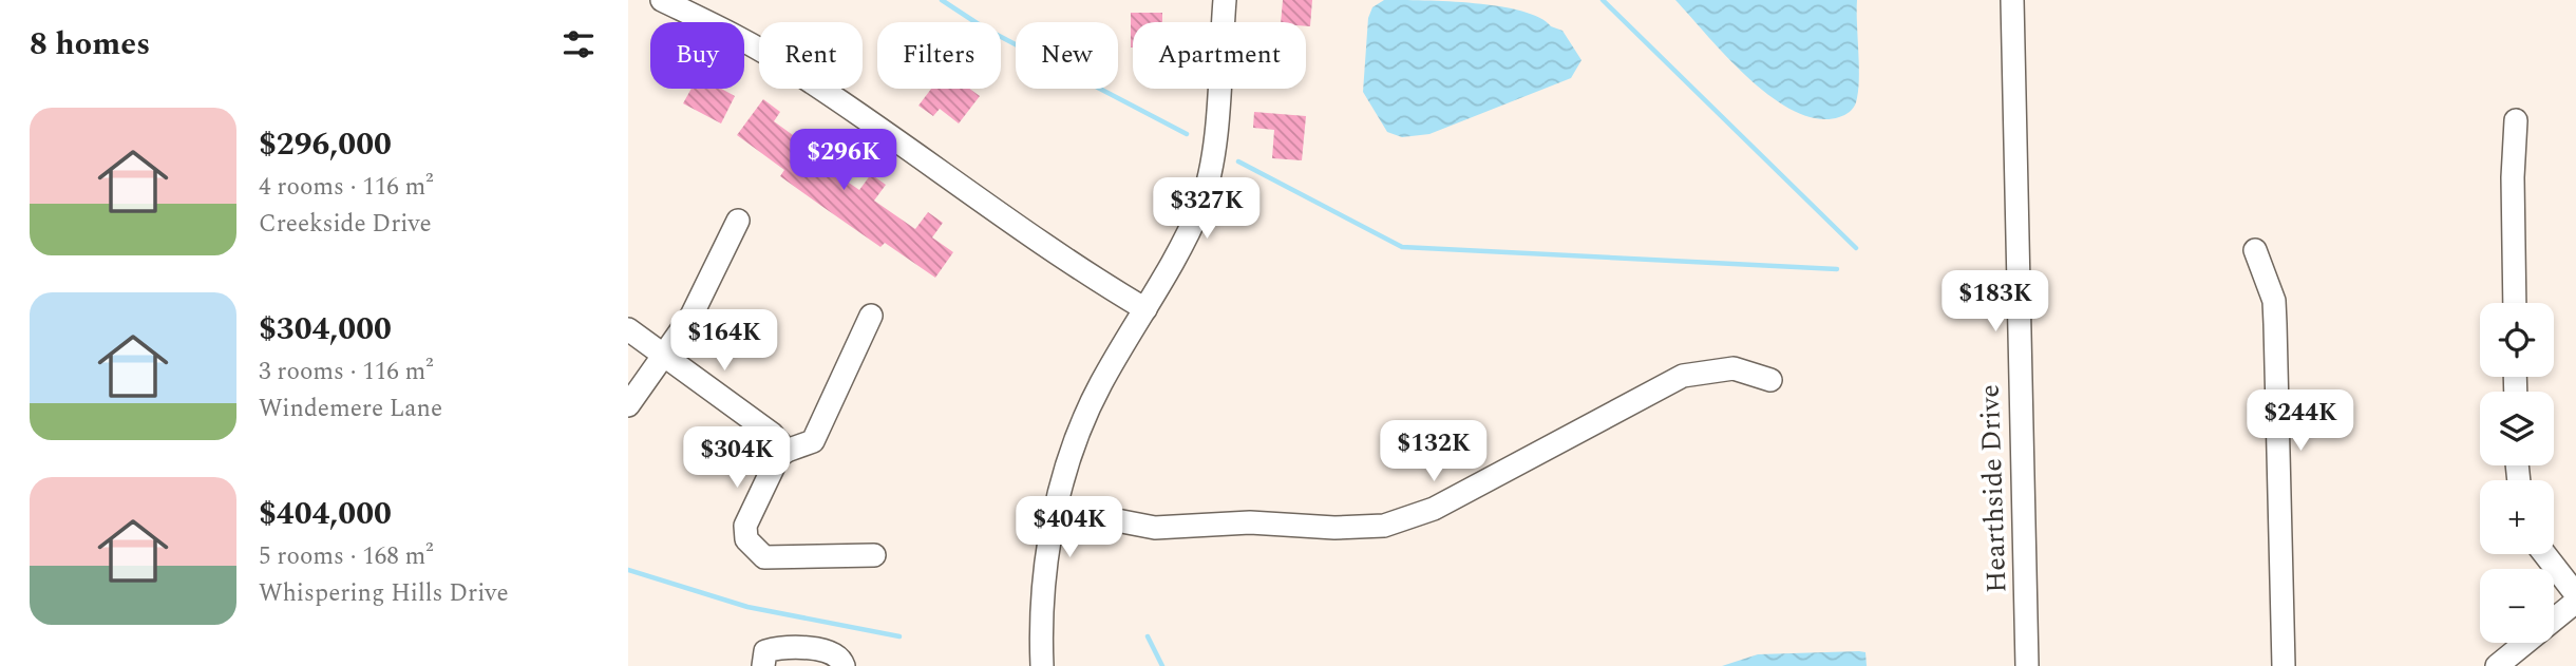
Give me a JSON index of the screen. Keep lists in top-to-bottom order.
{
  "streets": {
    "street": ["Hearthside Drive"]
  },
  "page": {
    "heading": "8 homes",
    "chip": [
      "Buy",
      "Rent",
      "Filters",
      "New",
      "Apartment"
    ],
    "list": [
      {
        "name": "$296,000",
        "note": "4 rooms · 116 m² · Creekside Drive"
      },
      {
        "name": "$304,000",
        "note": "3 rooms · 116 m² · Windemere Lane"
      },
      {
        "name": "$404,000",
        "note": "5 rooms · 168 m² · Whispering Hills Drive"
      }
    ],
    "price": [
      "$296K",
      "$327K",
      "$183K",
      "$164K",
      "$244K",
      "$132K",
      "$304K",
      "$404K"
    ],
    "map_buttons": ["+", "−"]
  }
}
